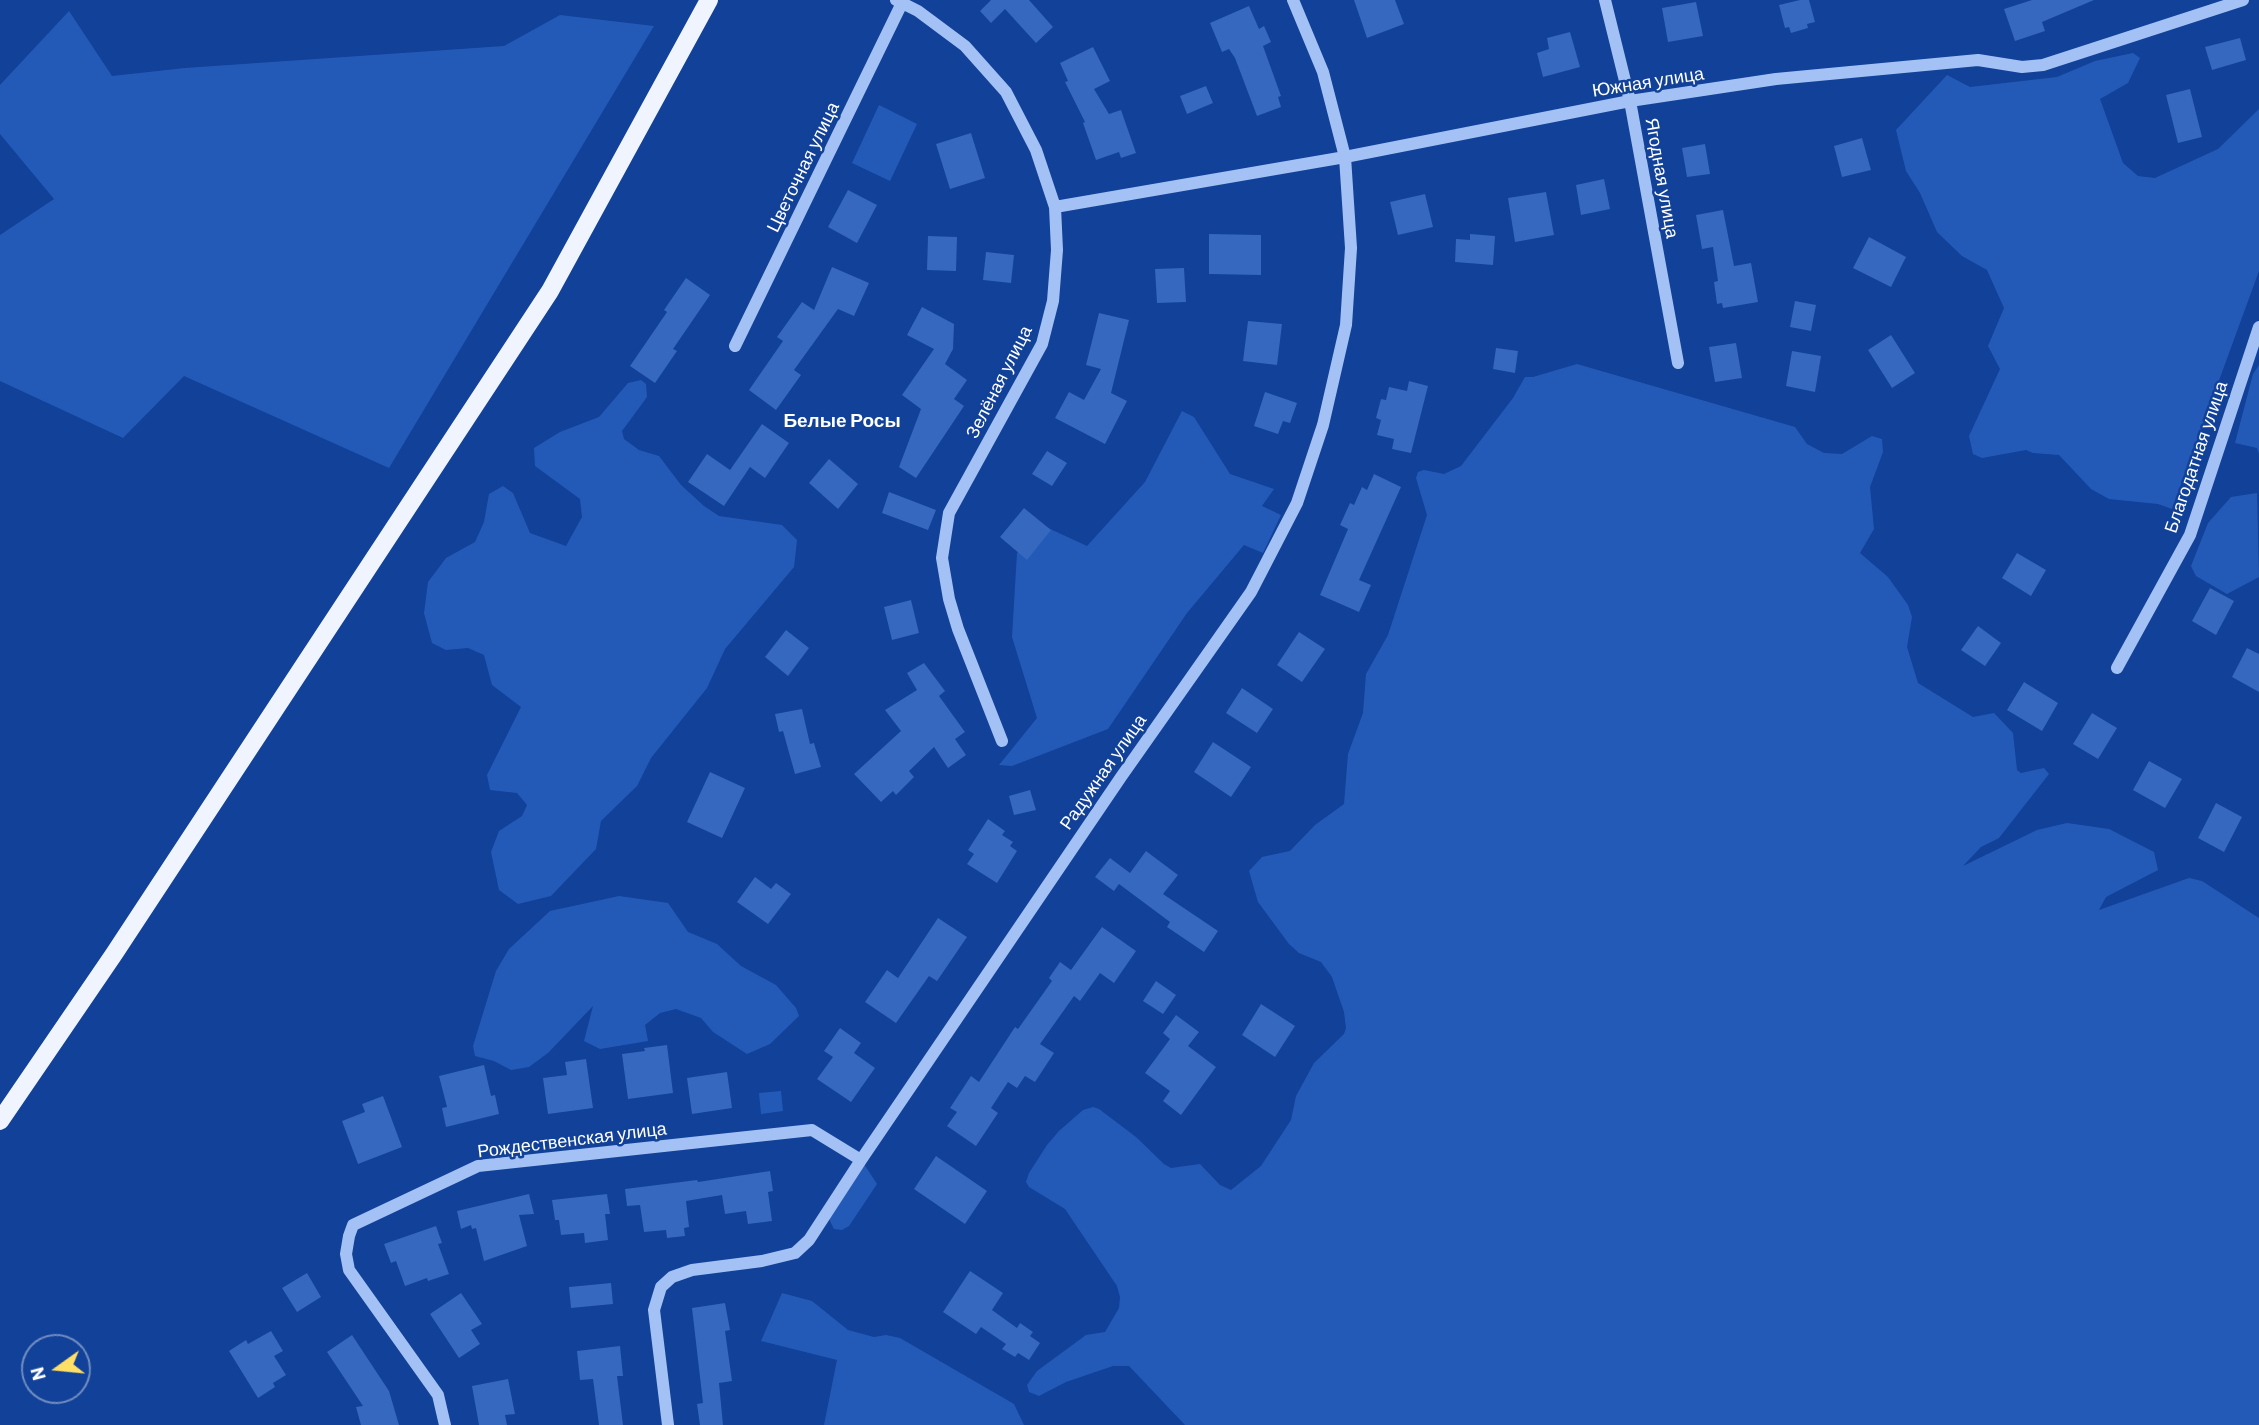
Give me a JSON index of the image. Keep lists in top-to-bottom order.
{
  "streets": {
    "street": [
      "Южная улица",
      "Цветочная улица",
      "Ягодная улица",
      "Зелёная улица",
      "Благодатная улица",
      "Радужная улица",
      "Рождественская улица"
    ]
  },
  "crossings": [
    ["Южная улица", "Ягодная улица"],
    ["Южная улица", "Зелёная улица"],
    ["Южная улица", "Радужная улица"],
    ["Цветочная улица", "Зелёная улица"],
    ["Радужная улица", "Рождественская улица"]
  ],
  "districts": ["Белые Росы"],
  "north": "left"
}
